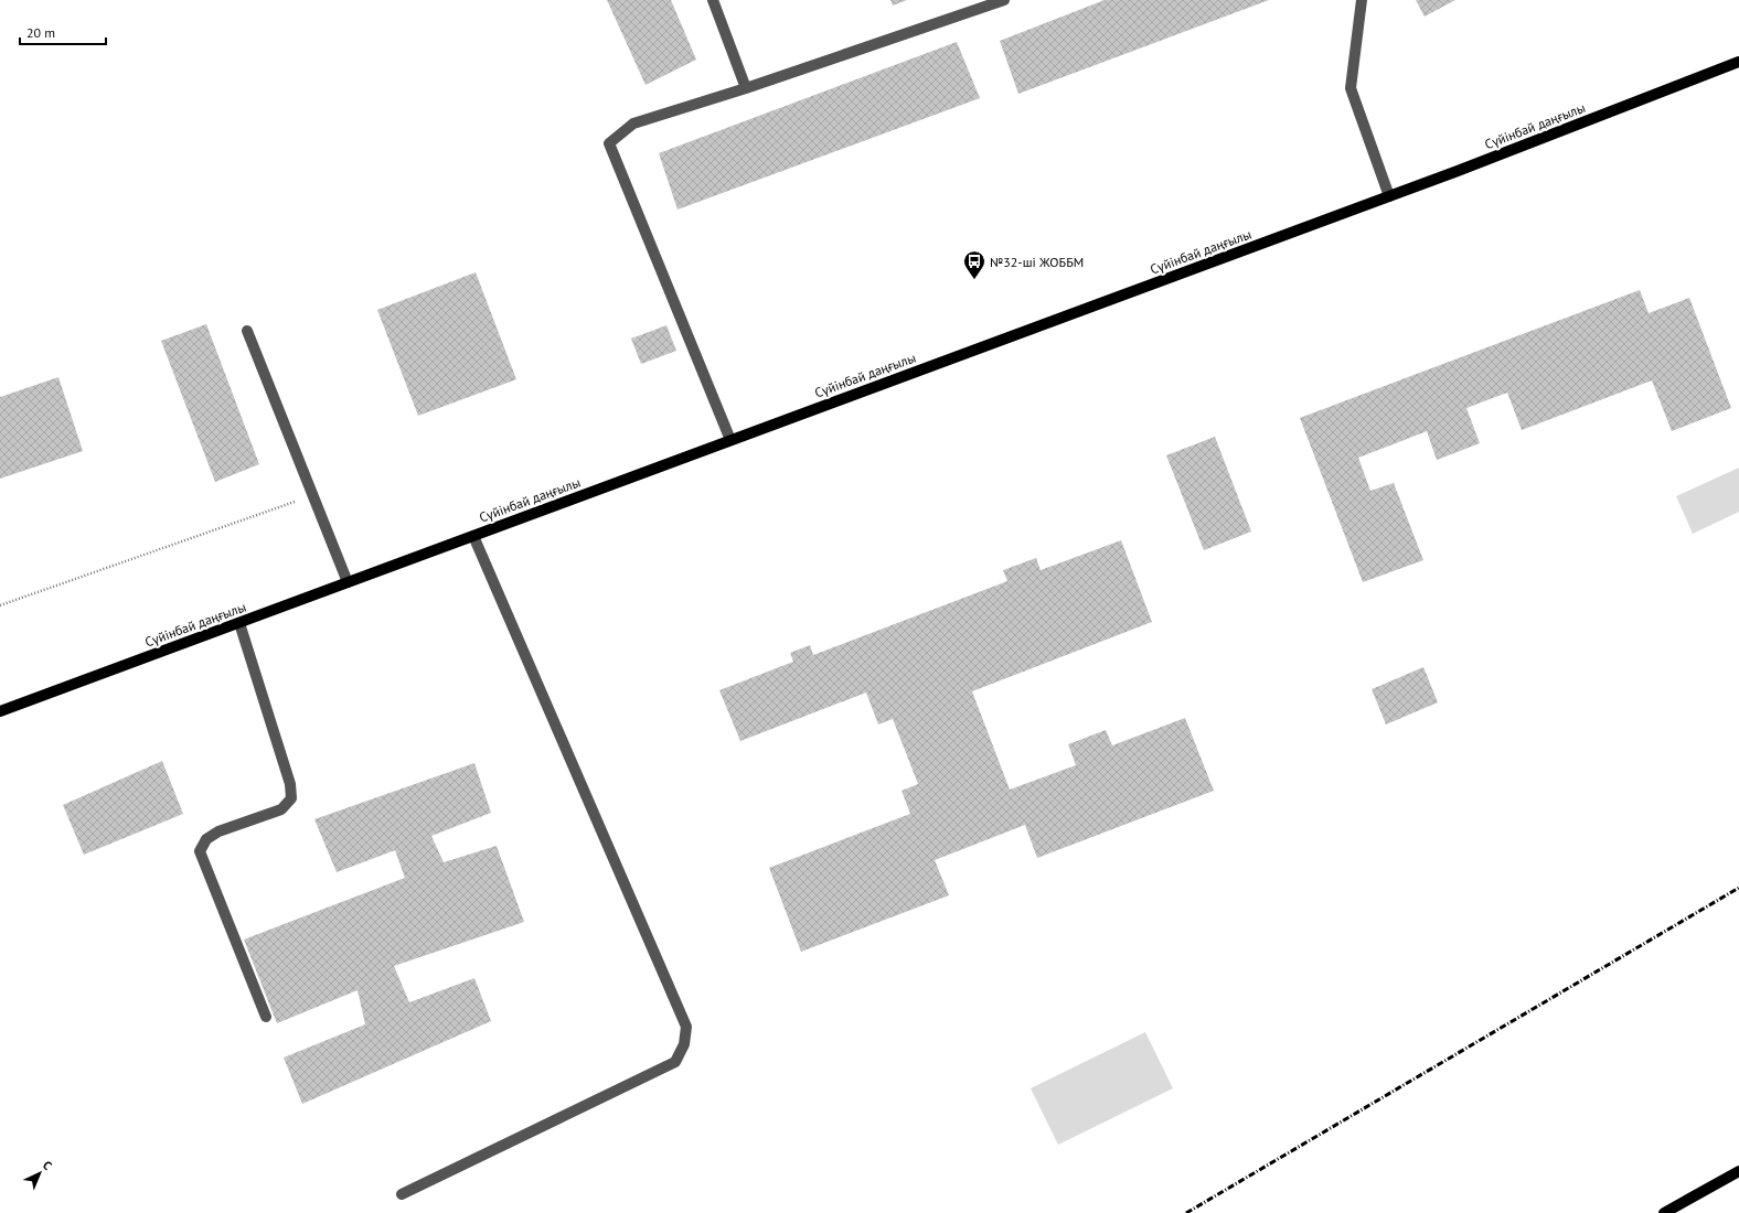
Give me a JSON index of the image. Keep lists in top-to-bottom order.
{
  "streets": {
    "main road": ["Сүйінбай даңғылы"]
  },
  "places": {
    "bus stop": ["№32-ші ЖОББМ"]
  },
  "scale_bar": "20 m",
  "north": "top right"
}
